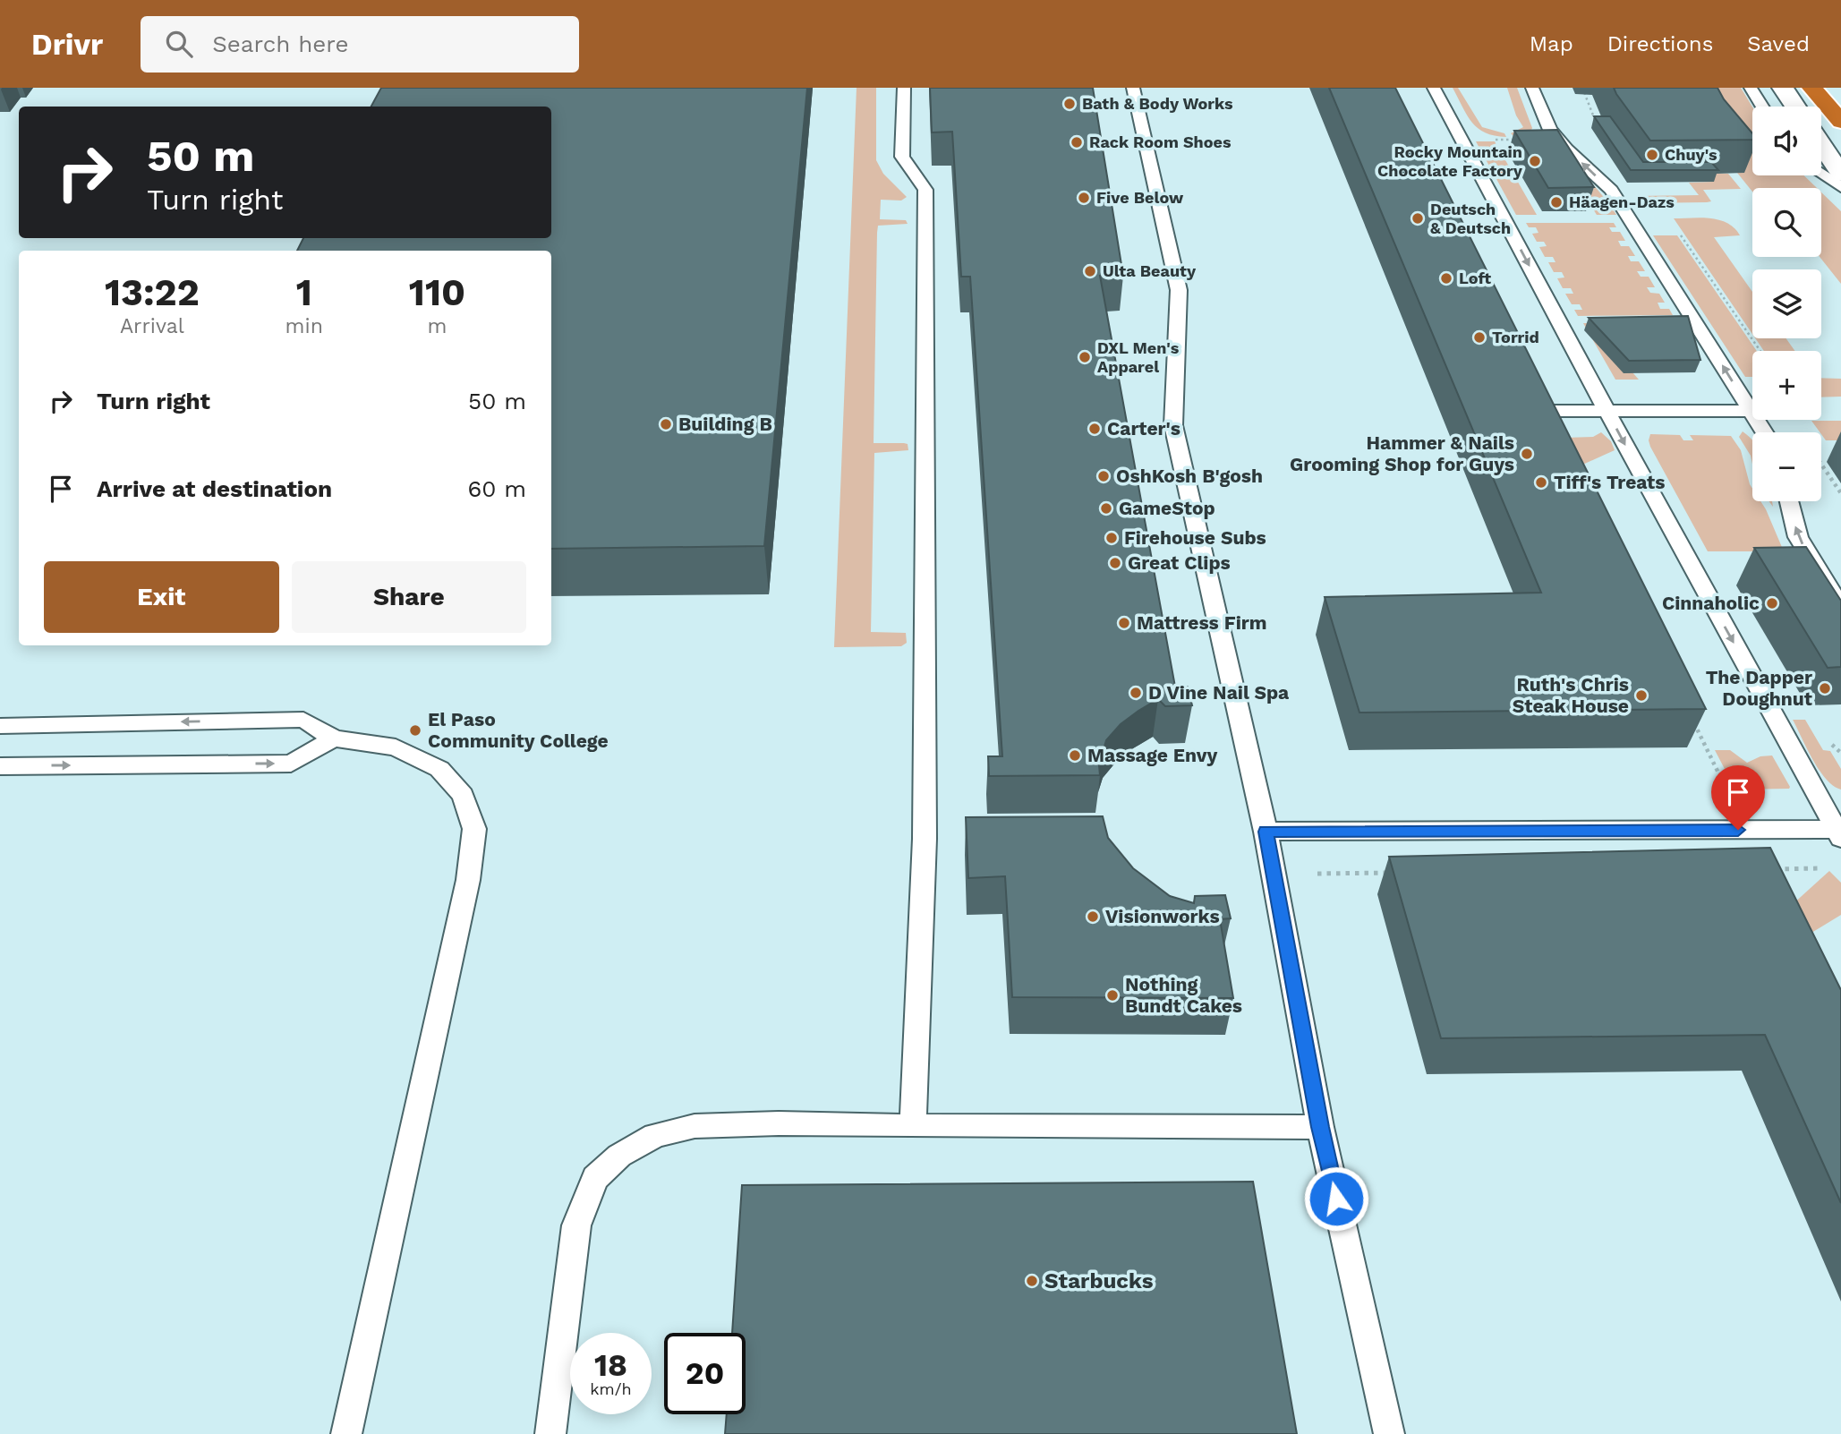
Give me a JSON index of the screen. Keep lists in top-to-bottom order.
{
  "places": [
    "Bath & Body Works",
    "Rack Room Shoes",
    "Chuy's",
    "Rocky Mountain Chocolate Factory",
    "Five Below",
    "Häagen-Dazs",
    "Deutsch & Deutsch",
    "Ulta Beauty",
    "Loft",
    "Torrid",
    "DXL Men's Apparel",
    "Building B",
    "Carter's",
    "Hammer & Nails Grooming Shop for Guys",
    "OshKosh B'gosh",
    "Tiff's Treats",
    "GameStop",
    "Firehouse Subs",
    "Great Clips",
    "Cinnaholic",
    "Mattress Firm",
    "The Dapper Doughnut",
    "D Vine Nail Spa",
    "Ruth's Chris Steak House",
    "El Paso Community College",
    "Massage Envy",
    "Visionworks",
    "Nothing Bundt Cakes",
    "Starbucks"
  ],
  "page": {
    "header": "Drivr",
    "search": "Search here",
    "nav": ["Map", "Directions", "Saved"],
    "map_buttons": ["+", "−"],
    "turn": ["50 m", "Turn right"],
    "eta": [
      "13:22",
      "Arrival",
      "1",
      "min",
      "110",
      "m"
    ],
    "list": [
      {
        "name": "Turn right",
        "value": "50 m"
      },
      {
        "name": "Arrive at destination",
        "value": "60 m"
      }
    ],
    "buttons": ["Exit", "Share"],
    "speed": "18 km/h",
    "limit": "20"
  }
}
